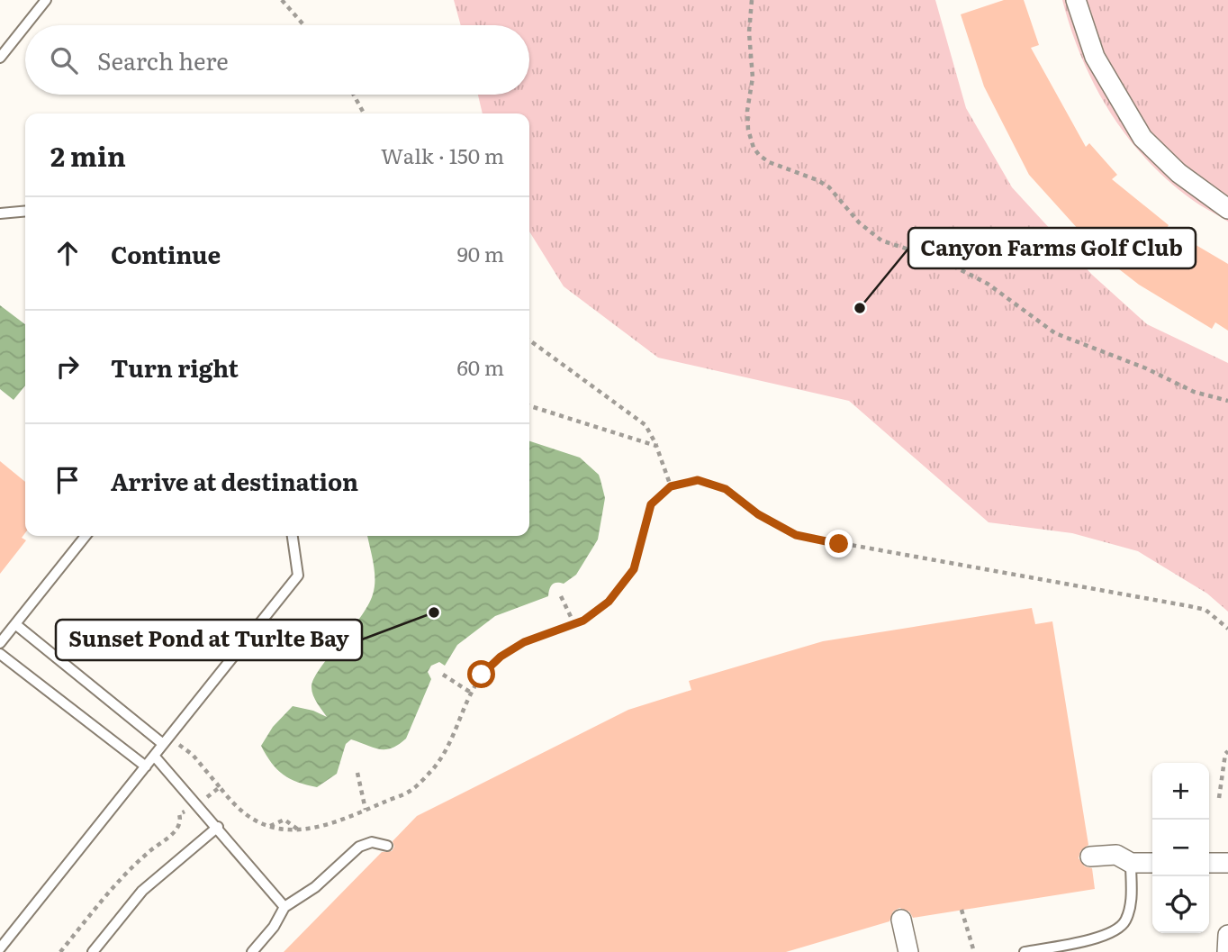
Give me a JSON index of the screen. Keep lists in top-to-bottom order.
{
  "places": ["Canyon Farms Golf Club", "Sunset Pond at Turlte Bay"],
  "page": {
    "search": "Search here",
    "heading": ["2 min", "Walk · 150 m"],
    "list": [
      ["Continue", "90 m"],
      ["Turn right", "60 m"],
      "Arrive at destination"
    ],
    "map_buttons": ["+", "−"]
  }
}
